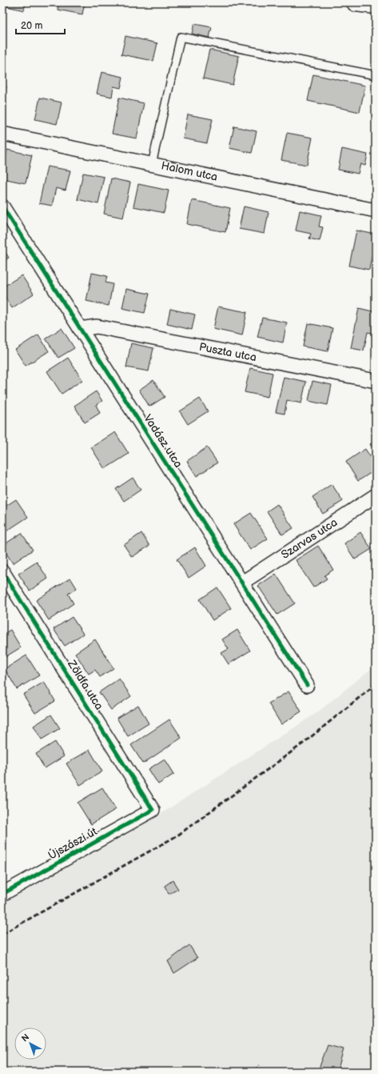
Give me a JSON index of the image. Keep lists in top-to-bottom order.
{
  "streets": {
    "street": [
      "Halom utca",
      "Puszta utca",
      "Vadász utca",
      "Szarvas utca",
      "Zöldfa utca",
      "Újszászi út"
    ]
  },
  "crossings": [
    ["Puszta utca", "Vadász utca"],
    ["Vadász utca", "Szarvas utca"],
    ["Zöldfa utca", "Újszászi út"]
  ],
  "scale_bar": "20 m",
  "north": "top left"
}
